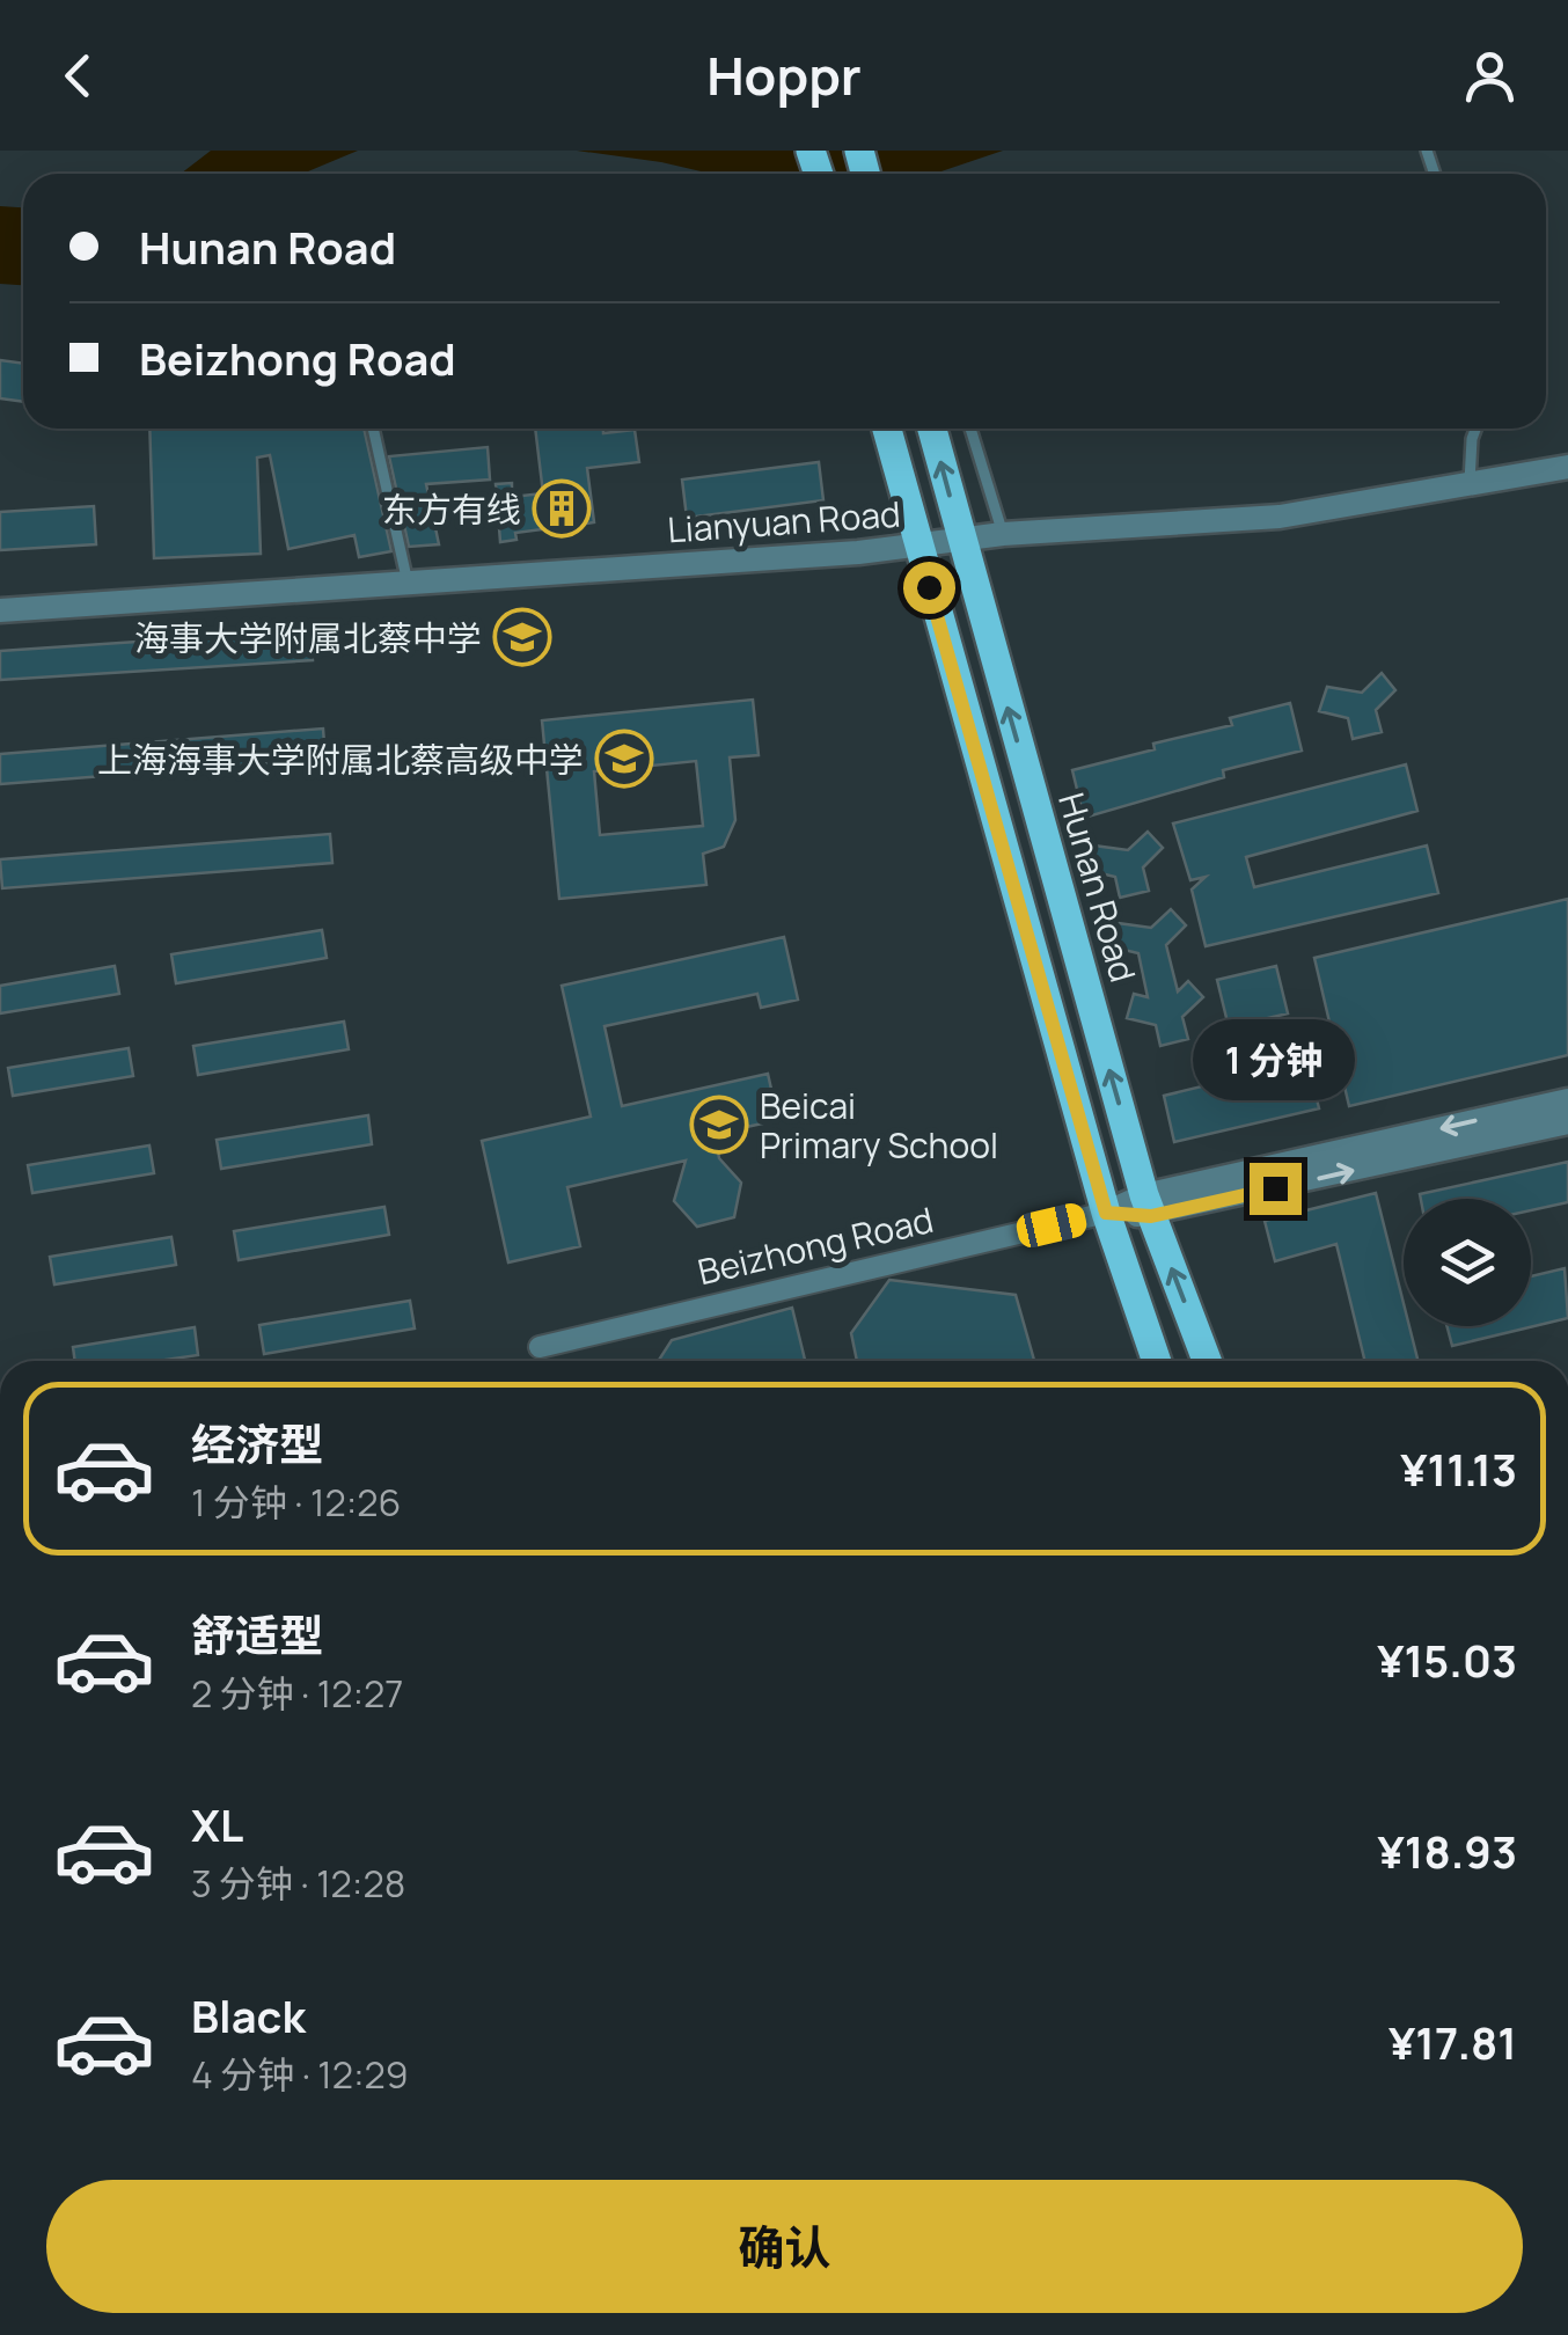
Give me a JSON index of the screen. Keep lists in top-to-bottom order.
{
  "streets": {
    "main road": ["Hunan Road"],
    "street": ["Lianyuan Road", "Beizhong Road"]
  },
  "crossings": [
    ["Lianyuan Road", "Hunan Road"],
    ["Hunan Road", "Beizhong Road"]
  ],
  "places": {
    "building": ["东方有线"],
    "school or university": ["海事大学附属北蔡中学", "上海海事大学附属北蔡高级中学", "Beicai Primary School"]
  },
  "page": {
    "header": "Hoppr",
    "banner": ["Hunan Road", "Beizhong Road"],
    "bubble": "1 分钟",
    "list": [
      {
        "name": "经济型",
        "note": "1 分钟 · 12:26",
        "value": "¥11.13"
      },
      {
        "name": "舒适型",
        "note": "2 分钟 · 12:27",
        "value": "¥15.03"
      },
      {
        "name": "XL",
        "note": "3 分钟 · 12:28",
        "value": "¥18.93"
      },
      {
        "name": "Black",
        "note": "4 分钟 · 12:29",
        "value": "¥17.81"
      }
    ],
    "buttons": "确认"
  }
}
